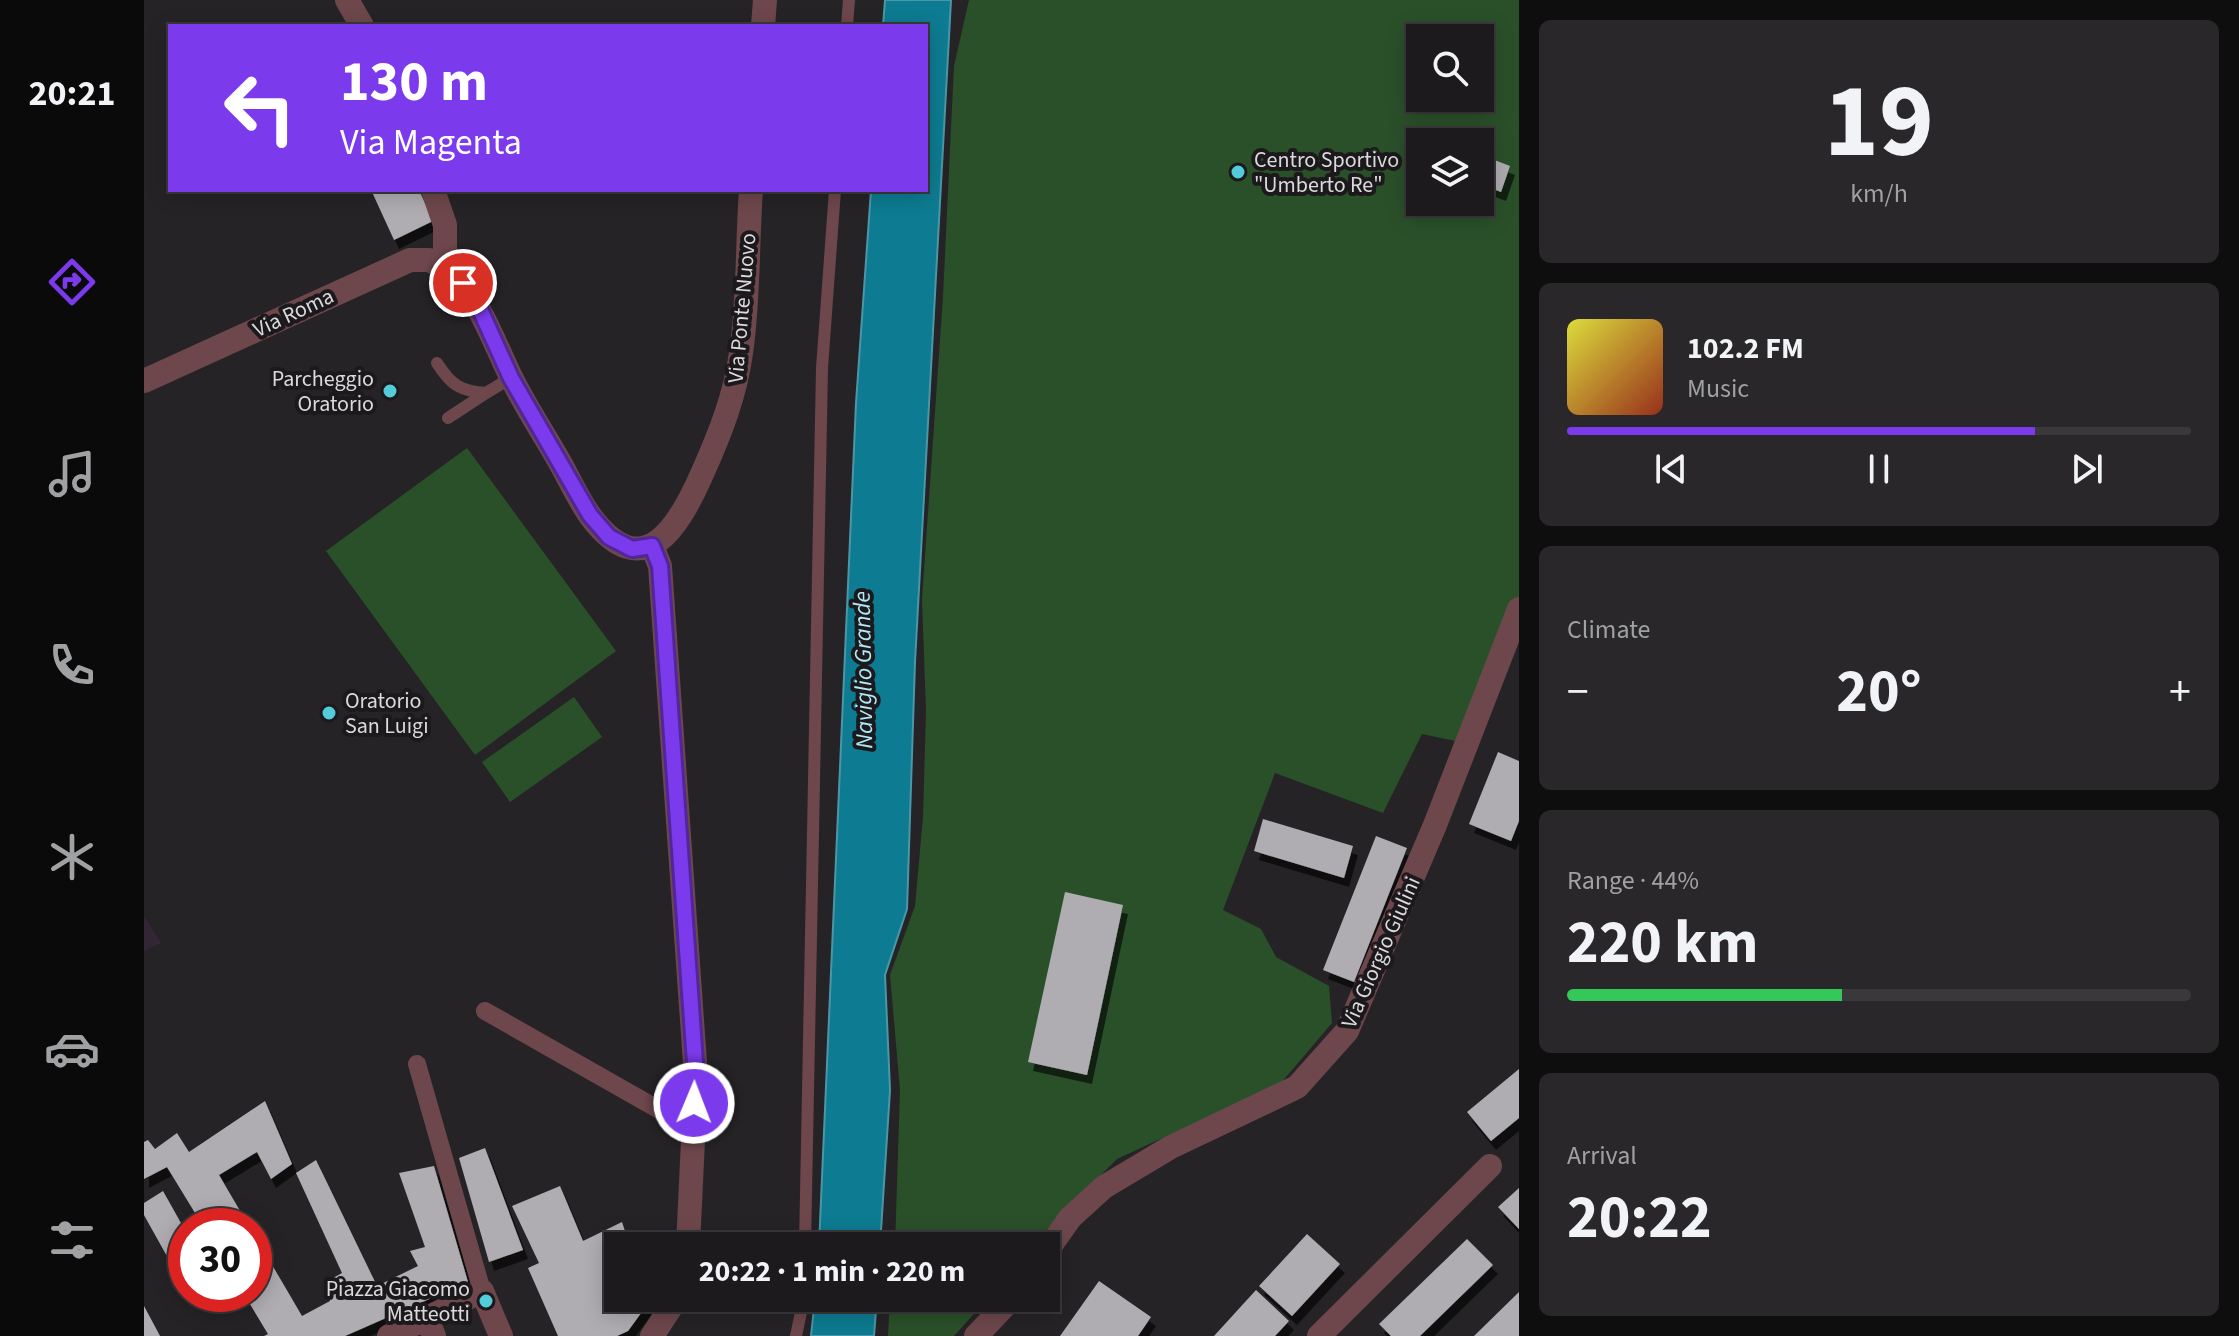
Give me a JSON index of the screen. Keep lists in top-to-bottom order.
{
  "streets": {
    "street": ["Via Ponte Nuovo", "Via Roma", "Via Giorgio Giulini"]
  },
  "water": ["Naviglio Grande"],
  "places": [
    "Centro Sportivo \"Umberto Re\"",
    "Parcheggio Oratorio",
    "Oratorio San Luigi",
    "Piazza Giacomo Matteotti"
  ],
  "page": {
    "tabs": "20:21",
    "tile": [
      ["19", "km/h"],
      "Climate",
      ["Range · 44%", "220 km"],
      ["Arrival", "20:22"]
    ],
    "turn": ["130 m", "Via Magenta"],
    "song": ["102.2 FM", "Music"],
    "heat": ["−", "20°", "+"],
    "limit": "30",
    "trip": "20:22 · 1 min · 220 m"
  }
}
